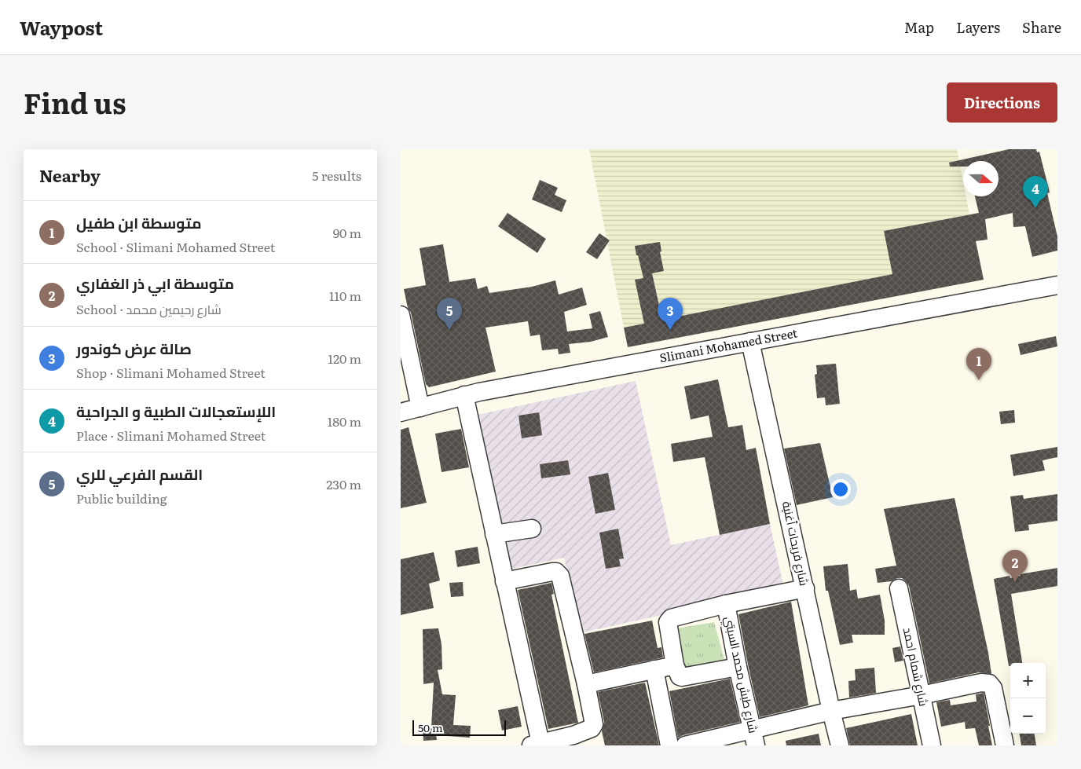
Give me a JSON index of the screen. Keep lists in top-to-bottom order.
{
  "streets": {
    "street": [
      "Slimani Mohamed Street",
      "شارع فريحات ٱغنية",
      "شارع شمام احمد",
      "شارع طبش محمد السبتي"
    ]
  },
  "crossings": [
    ["Slimani Mohamed Street", "شارع فريحات ٱغنية"]
  ],
  "scale_bar": "50 m",
  "north": "right",
  "page": {
    "header": "Waypost",
    "nav": ["Map", "Layers", "Share"],
    "title": "Find us",
    "buttons": "Directions",
    "heading": ["Nearby", "5 results"],
    "pins": [
      "4",
      "3",
      "5",
      "1",
      "2"
    ],
    "list": [
      {
        "mark": "1",
        "name": "متوسطة ابن طفيل",
        "note": "School · Slimani Mohamed Street",
        "value": "90 m"
      },
      {
        "mark": "2",
        "name": "متوسطة ابي ذر الغفاري",
        "note": "School · شارع رحيمين محمد",
        "value": "110 m"
      },
      {
        "mark": "3",
        "name": "صالة عرض كوندور",
        "note": "Shop · Slimani Mohamed Street",
        "value": "120 m"
      },
      {
        "mark": "4",
        "name": "اللإستعجالات الطبية و الجراحية",
        "note": "Place · Slimani Mohamed Street",
        "value": "180 m"
      },
      {
        "mark": "5",
        "name": "القسم الفرعي للري",
        "note": "Public building",
        "value": "230 m"
      }
    ],
    "map_buttons": ["+", "−"],
    "scale": "50 m"
  }
}
